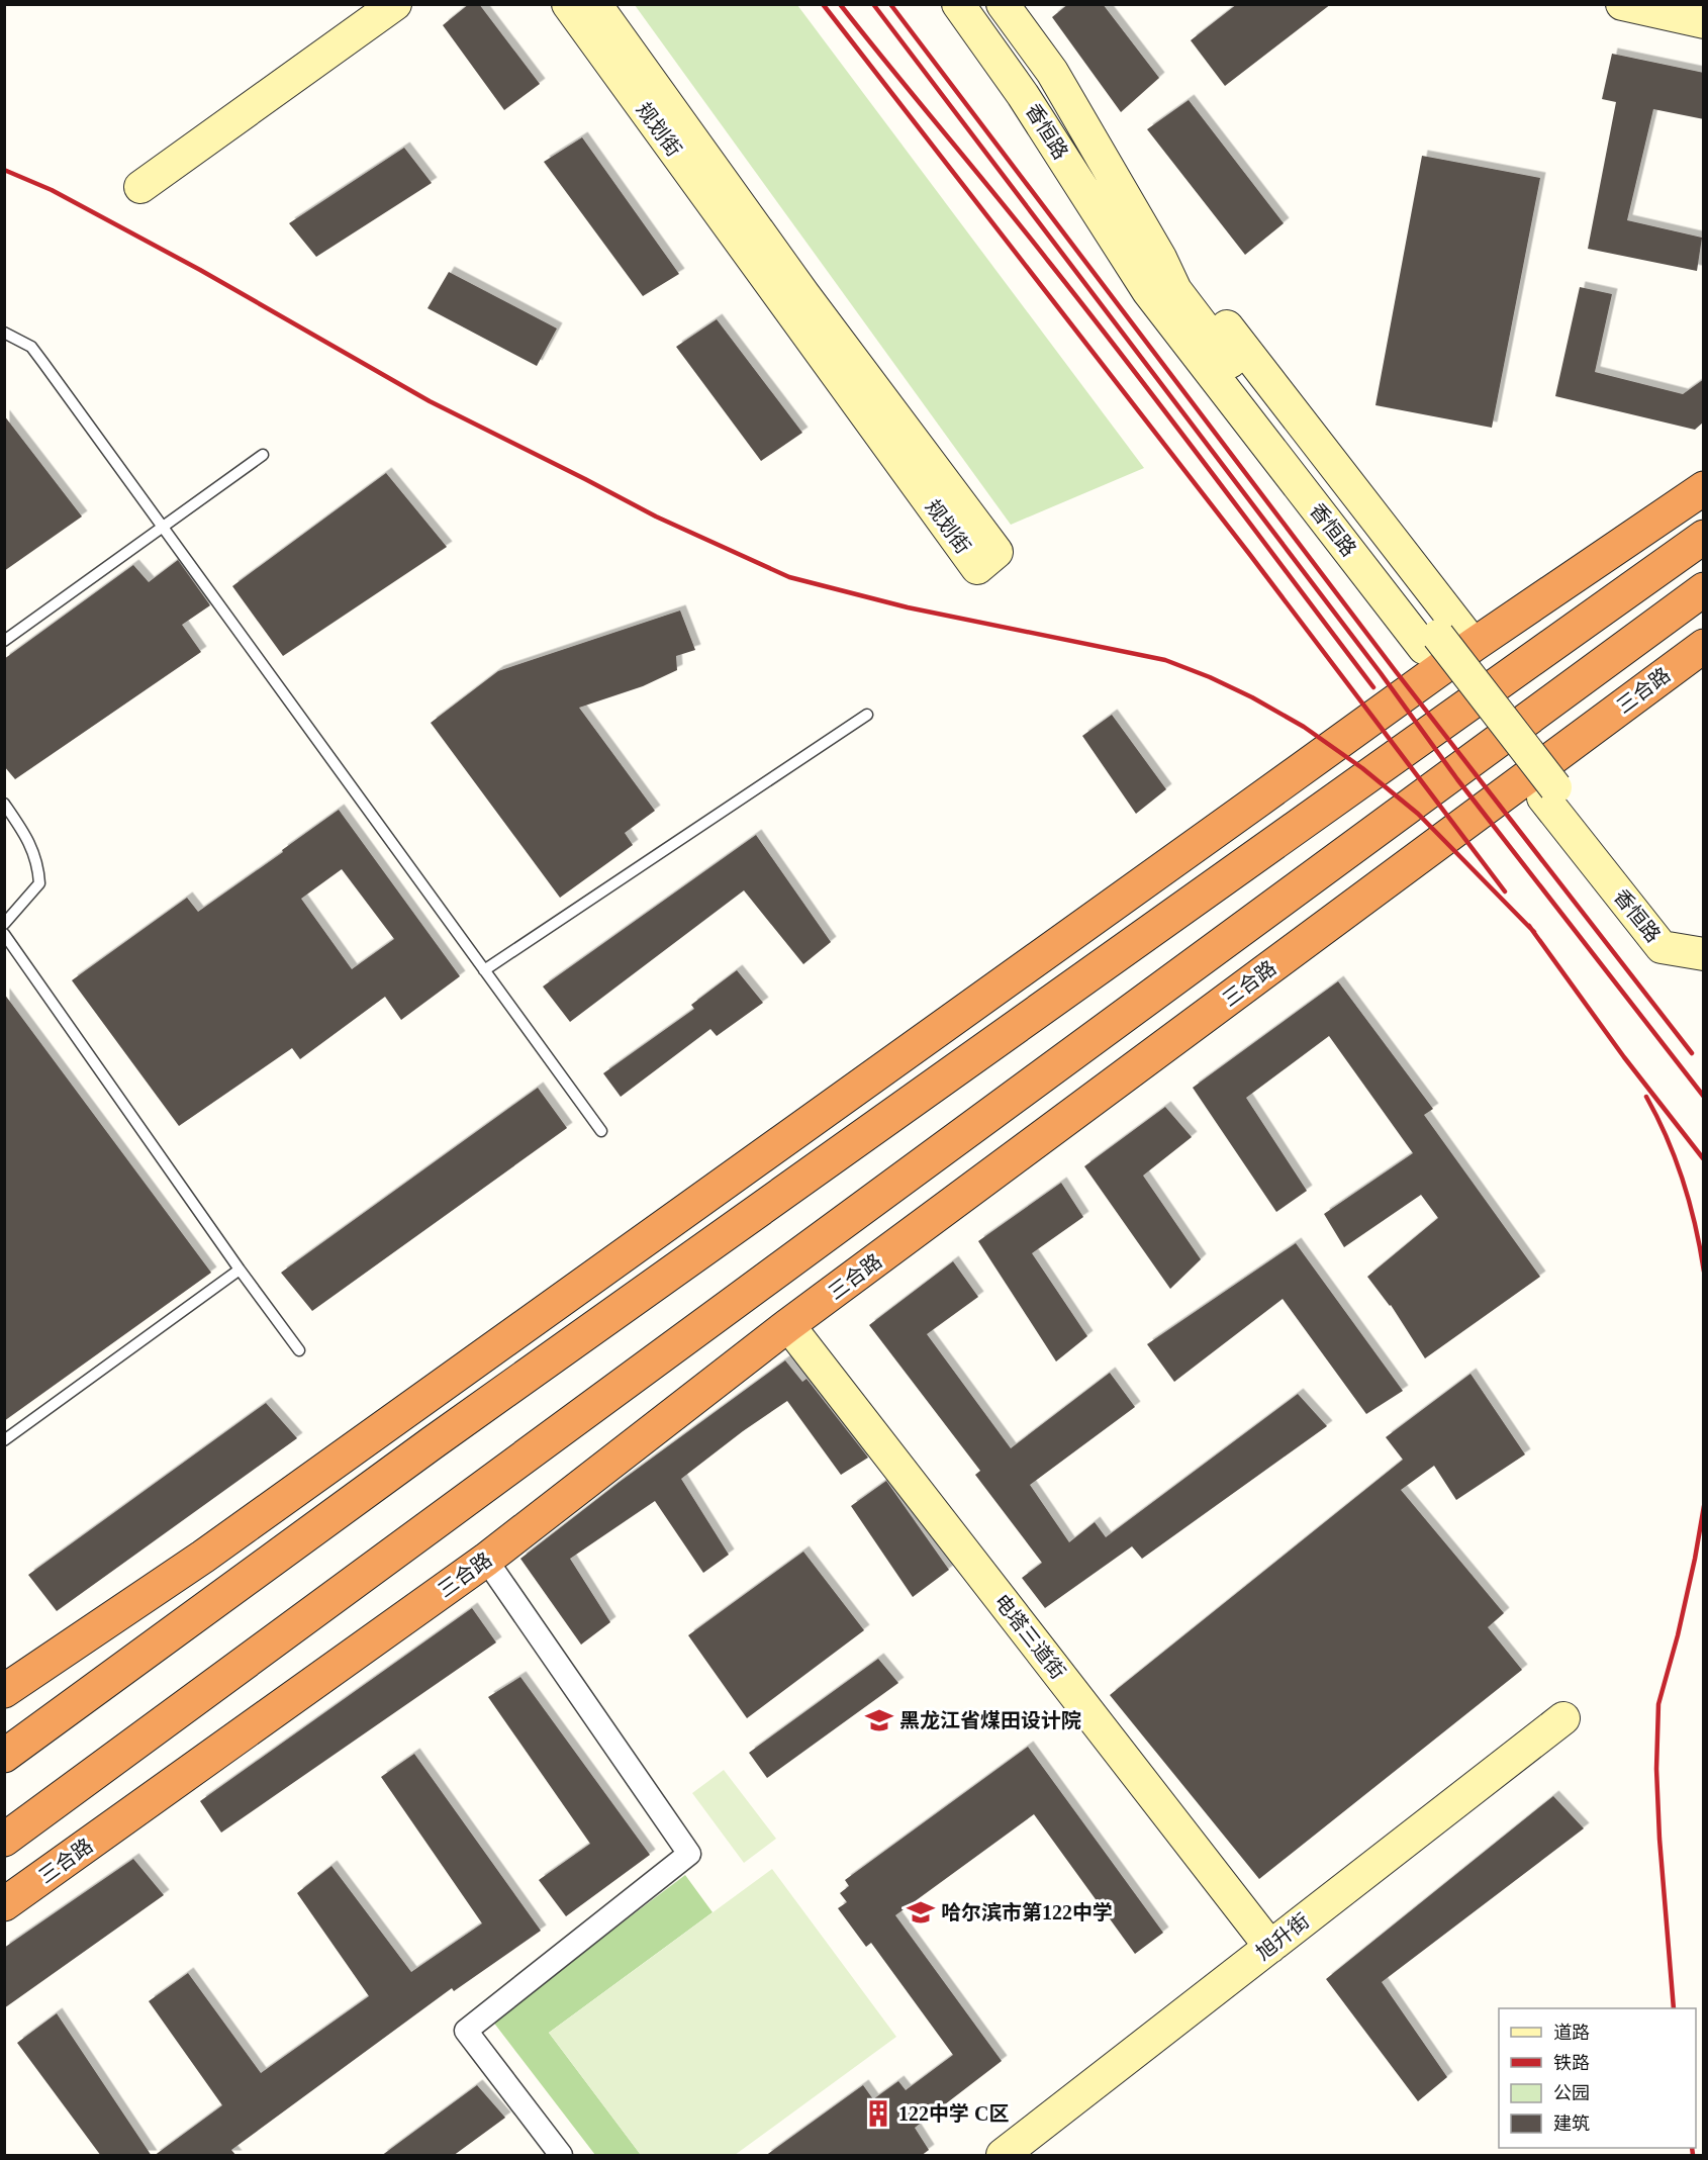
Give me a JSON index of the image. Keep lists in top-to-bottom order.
{
  "streets": {
    "highway": ["三合路"],
    "main road": [
      "规划街",
      "香恒路",
      "电塔三道街",
      "旭升街"
    ]
  },
  "crossings": [
    ["三合路", "电塔三道街"],
    ["电塔三道街", "旭升街"]
  ],
  "places": {
    "school or university": ["黑龙江省煤田设计院", "哈尔滨市第122中学"],
    "building": ["122中学 C区"]
  },
  "legend": [
    "道路",
    "铁路",
    "公园",
    "建筑"
  ]
}
